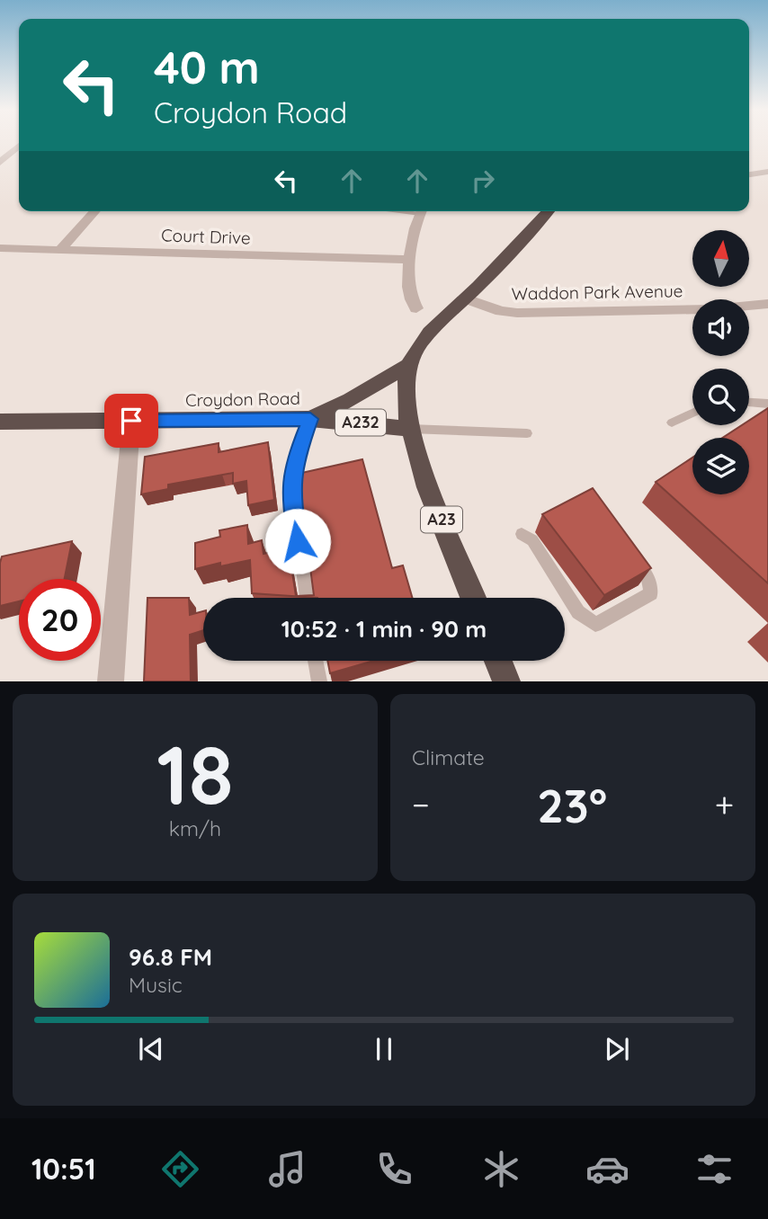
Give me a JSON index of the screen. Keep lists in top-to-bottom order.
{
  "streets": {
    "highway": ["Croydon Road", "A232", "A23"],
    "street": ["Court Drive", "Waddon Park Avenue"]
  },
  "crossings": [
    ["Waddon Park Avenue", "A23"],
    ["Croydon Road", "A23"]
  ],
  "north": "top",
  "page": {
    "turn": ["40 m", "Croydon Road"],
    "limit": "20",
    "trip": "10:52 · 1 min · 90 m",
    "tile": [
      ["18", "km/h"],
      "Climate"
    ],
    "heat": ["−", "23°", "+"],
    "song": ["96.8 FM", "Music"],
    "tabs": "10:51"
  }
}
